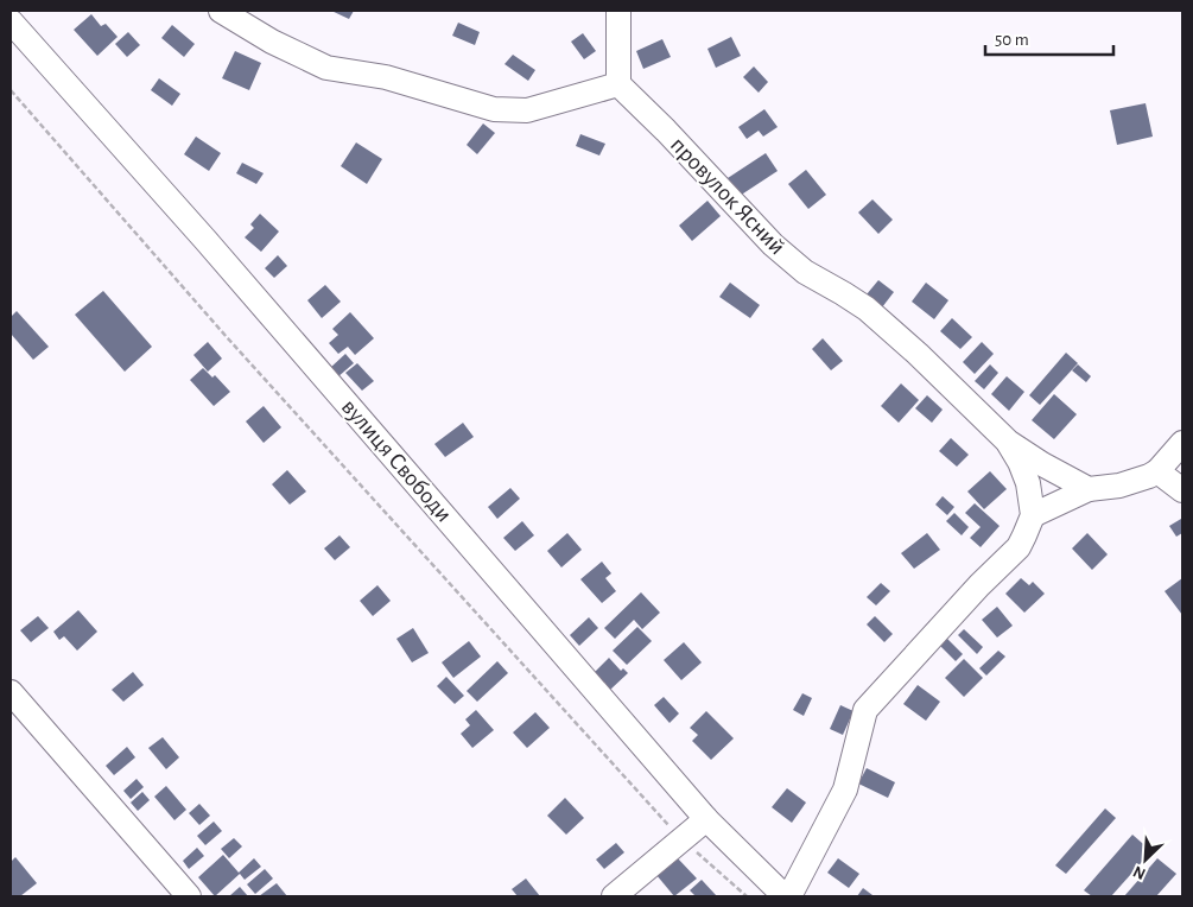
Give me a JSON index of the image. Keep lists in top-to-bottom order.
{
  "streets": {
    "street": ["провулок Ясний", "вулиця Свободи"]
  },
  "scale_bar": "50 m",
  "north": "bottom left"
}
